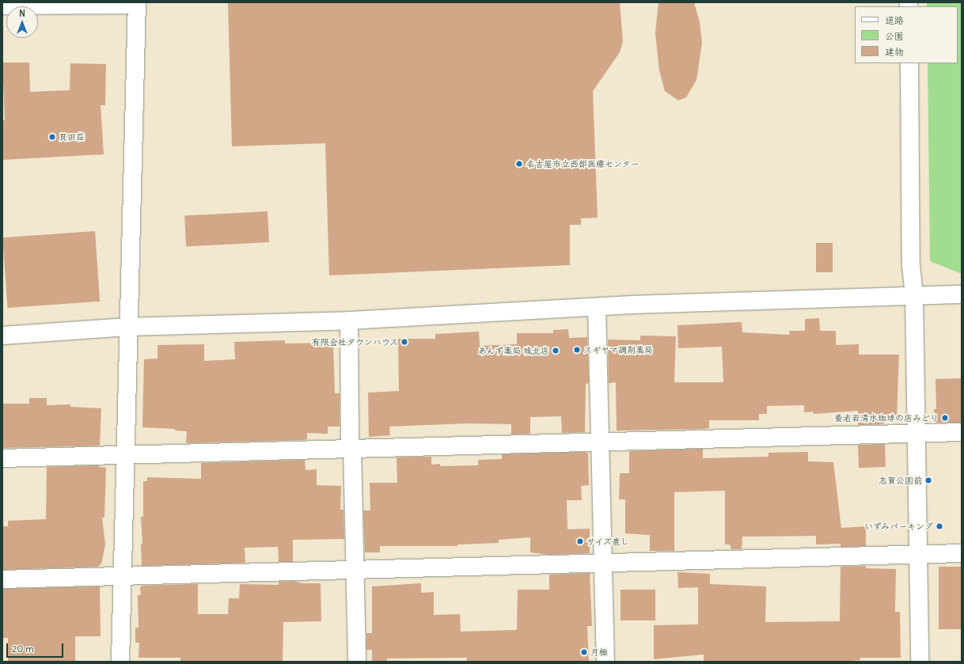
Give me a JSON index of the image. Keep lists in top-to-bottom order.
{
  "places": [
    "貝田荘",
    "名古屋市立西部医療センター",
    "有限会社タウンハウス",
    "スギヤマ調剤薬局",
    "あんず薬局 城北店",
    "養老岩清水珈琲の店みどり",
    "志賀公園前",
    "いずみパーキング",
    "サイズ直し",
    "月極"
  ],
  "legend": ["道路", "公園", "建物"],
  "scale_bar": "20 m",
  "north": "top"
}
